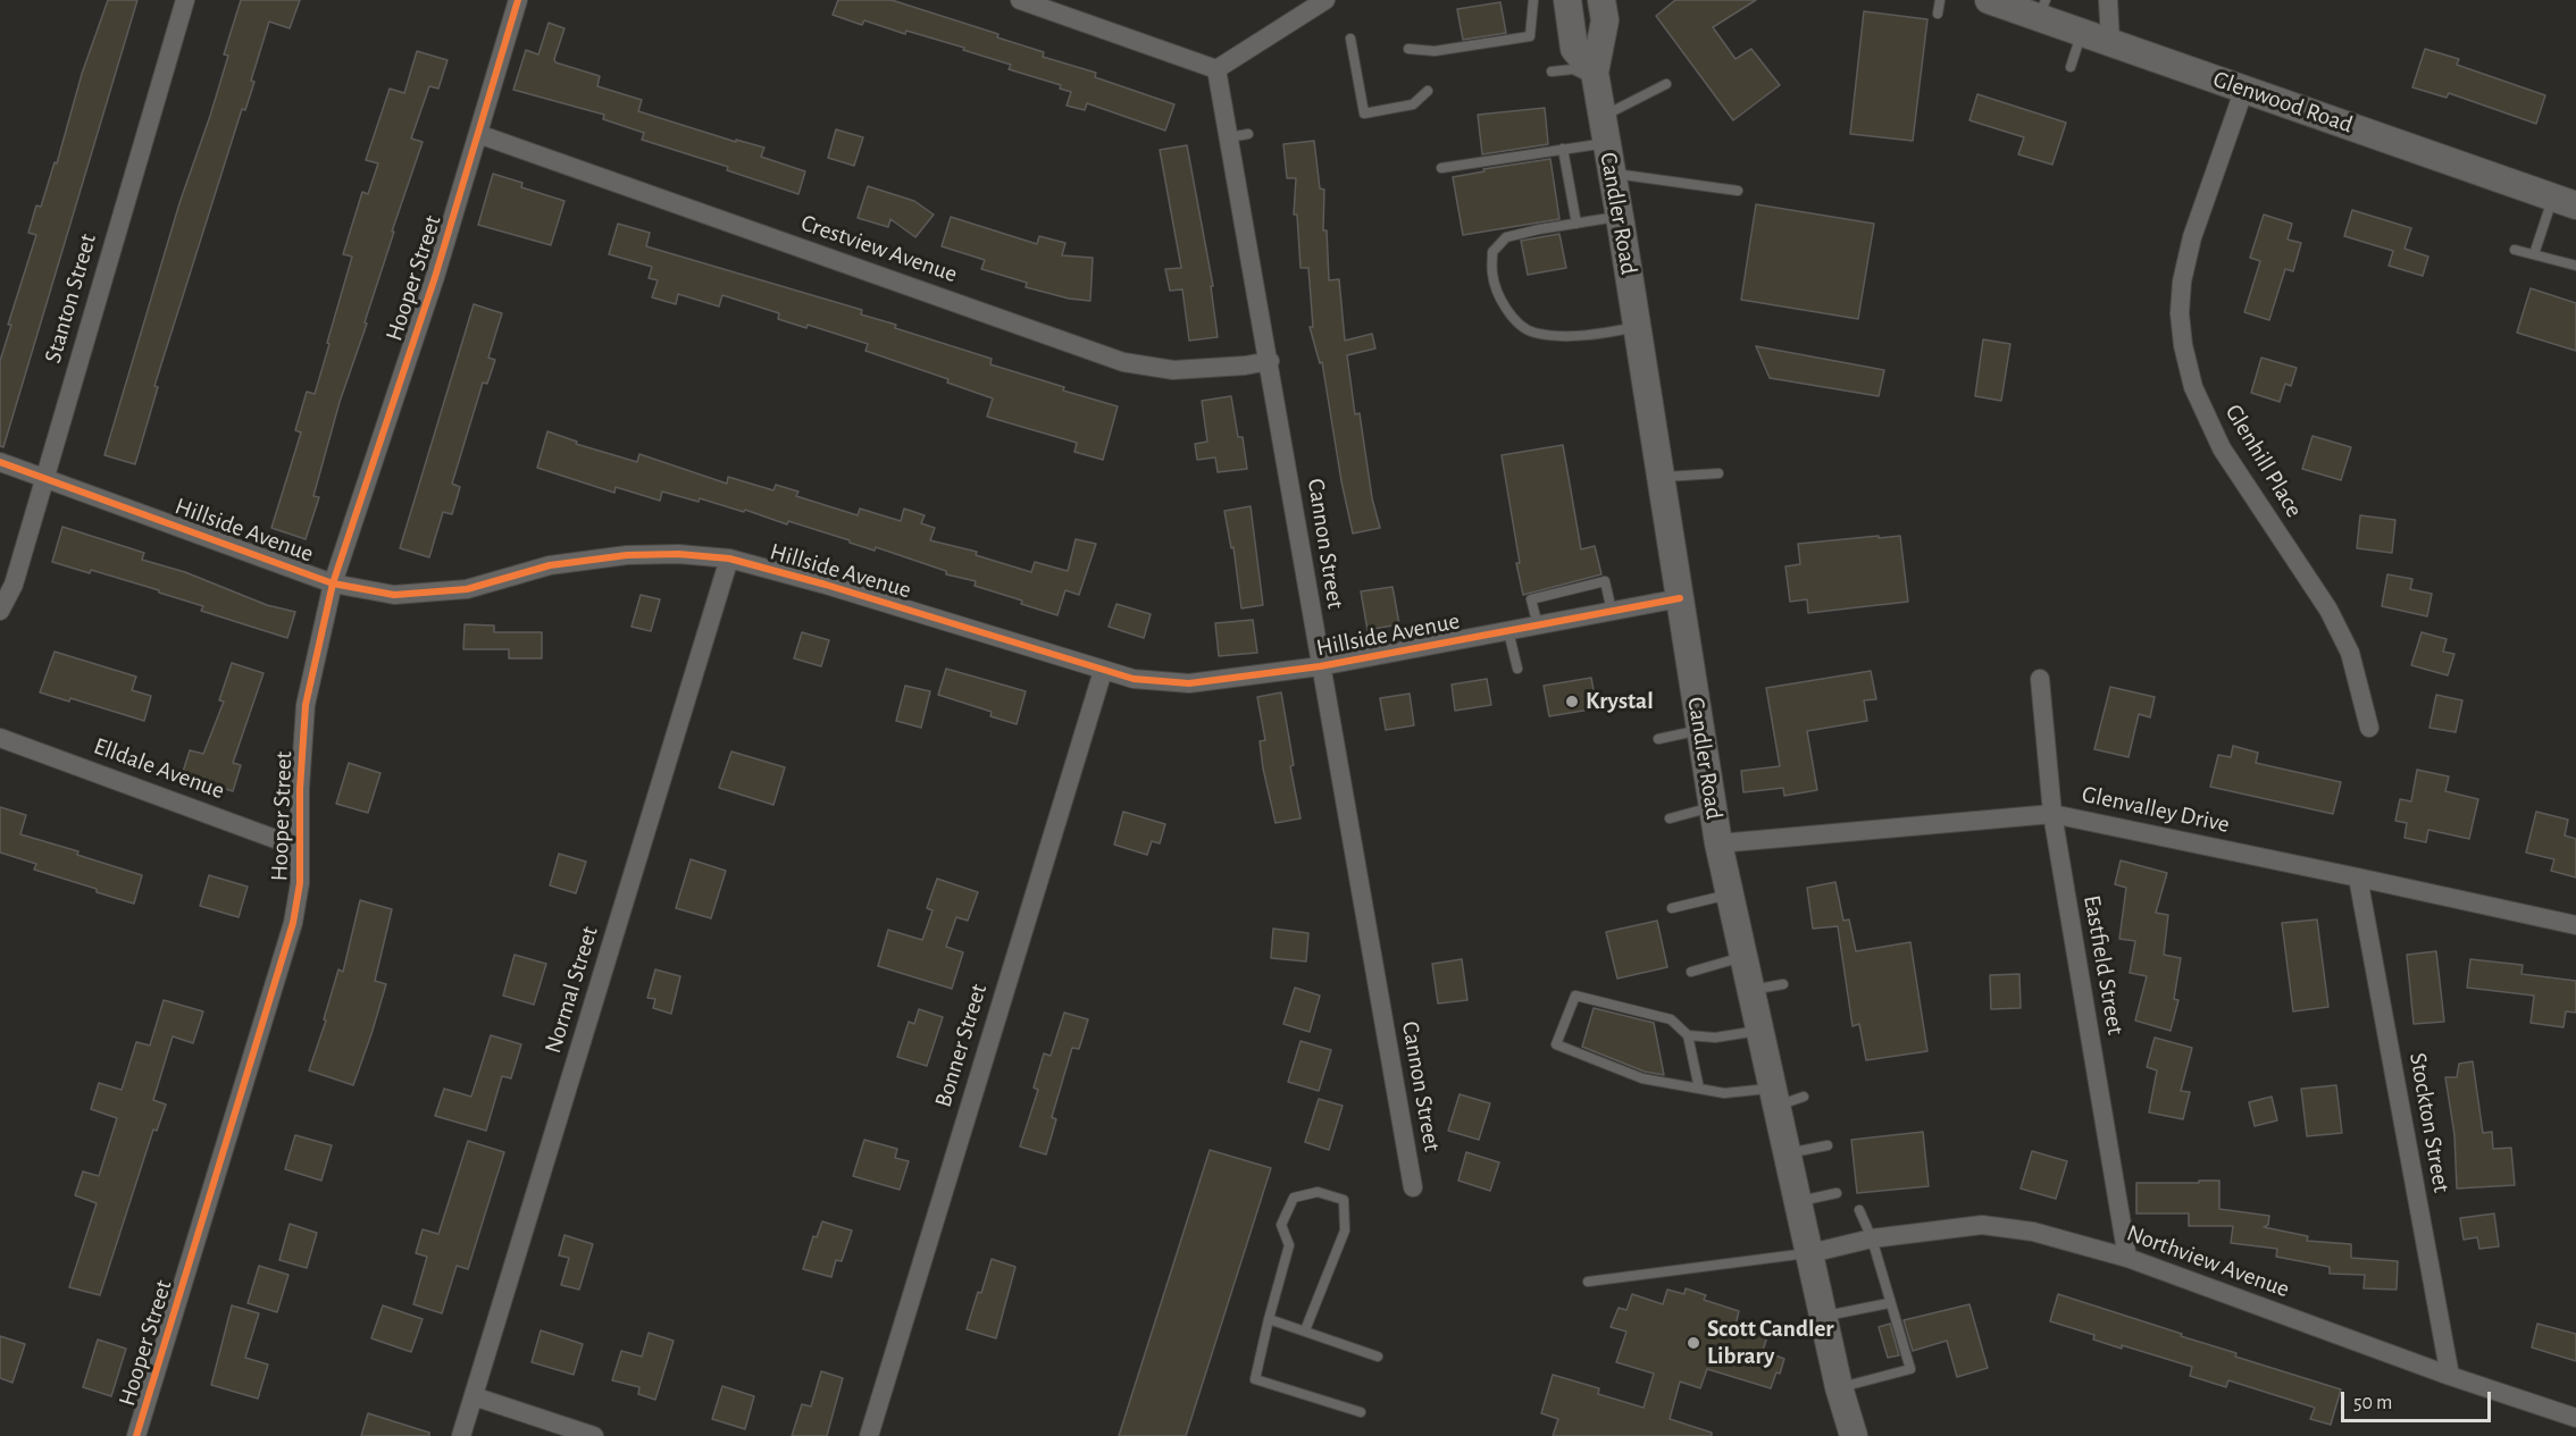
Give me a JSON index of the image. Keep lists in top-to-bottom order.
{
  "streets": {
    "main road": ["Glenwood Road", "Candler Road"],
    "street": [
      "Crestview Avenue",
      "Hooper Street",
      "Stanton Street",
      "Glenhill Place",
      "Hillside Avenue",
      "Cannon Street",
      "Elldale Avenue",
      "Glenvalley Drive",
      "Eastfield Street",
      "Normal Street",
      "Bonner Street",
      "Stockton Street",
      "Northview Avenue"
    ]
  },
  "crossings": [
    ["Glenwood Road", "Glenhill Place"],
    ["Candler Road", "Hillside Avenue"],
    ["Candler Road", "Glenvalley Drive"],
    ["Candler Road", "Northview Avenue"],
    ["Crestview Avenue", "Hooper Street"],
    ["Crestview Avenue", "Cannon Street"],
    ["Hooper Street", "Hillside Avenue"],
    ["Hooper Street", "Elldale Avenue"],
    ["Stanton Street", "Hillside Avenue"],
    ["Hillside Avenue", "Cannon Street"],
    ["Hillside Avenue", "Normal Street"],
    ["Hillside Avenue", "Bonner Street"],
    ["Glenvalley Drive", "Eastfield Street"],
    ["Glenvalley Drive", "Stockton Street"],
    ["Eastfield Street", "Northview Avenue"],
    ["Stockton Street", "Northview Avenue"]
  ],
  "places": ["Krystal", "Scott Candler Library"],
  "scale_bar": "50 m"
}
